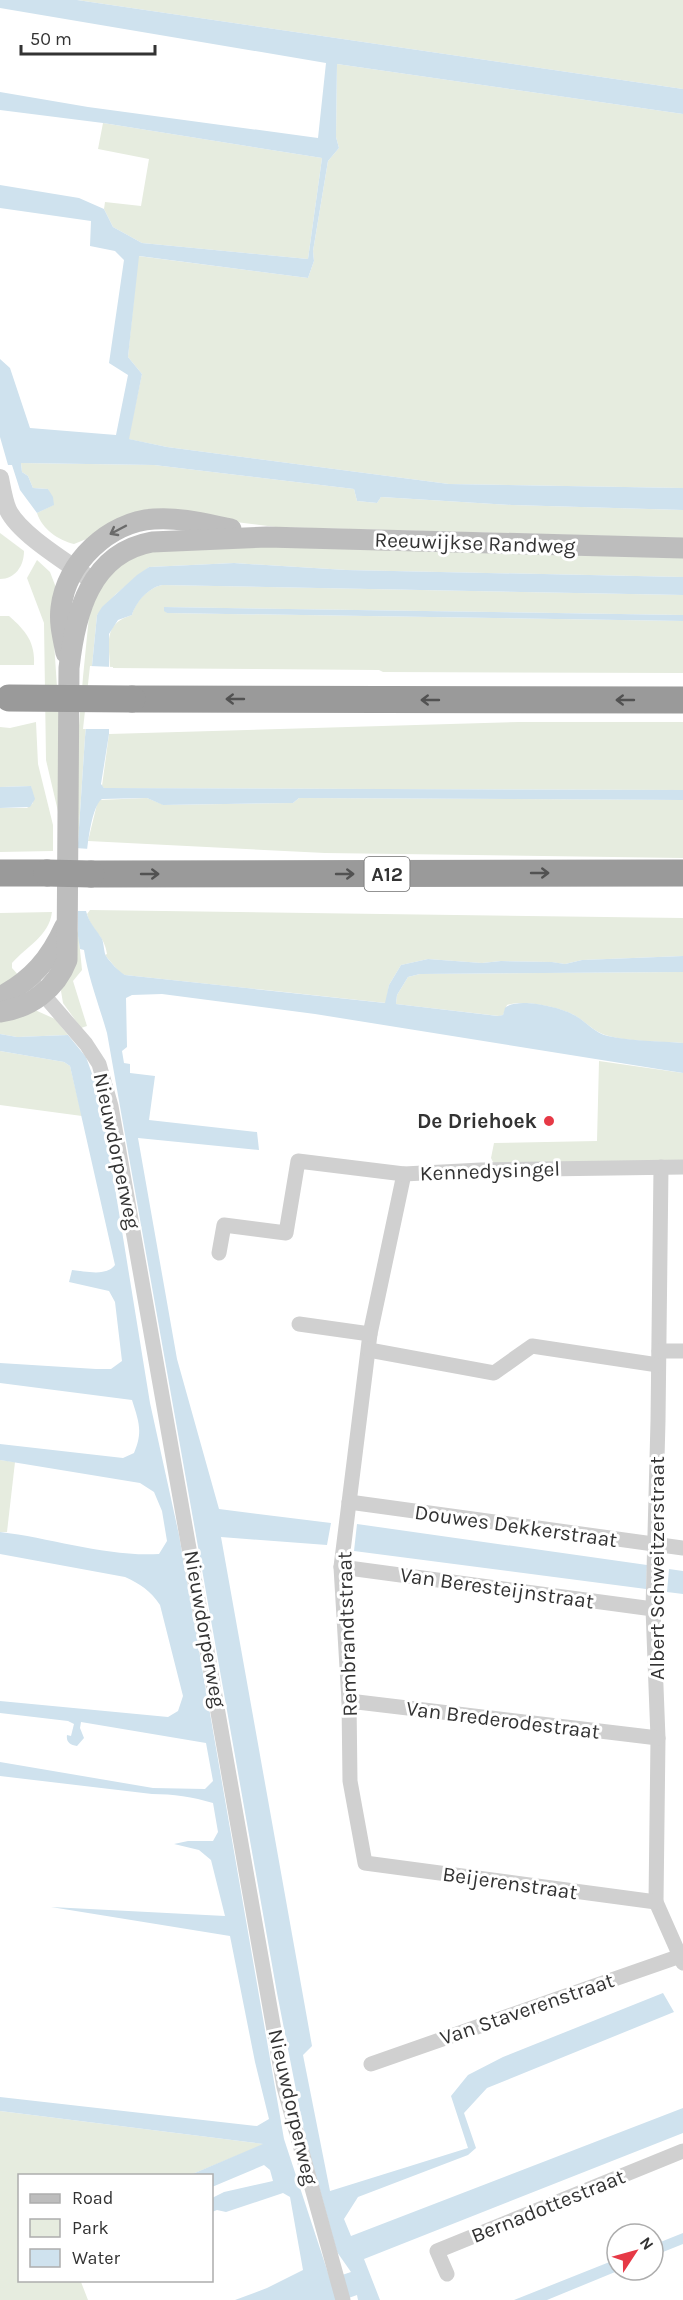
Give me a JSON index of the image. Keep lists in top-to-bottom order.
{
  "streets": {
    "highway": ["A12"],
    "main road": ["Reeuwijkse Randweg"],
    "street": [
      "Nieuwdorperweg",
      "Kennedysingel",
      "Douwes Dekkerstraat",
      "Albert Schweitzerstraat",
      "Van Beresteijnstraat",
      "Rembrandtstraat",
      "Van Brederodestraat",
      "Beijerenstraat",
      "Van Staverenstraat",
      "Bernadottestraat"
    ]
  },
  "crossings": [
    ["Reeuwijkse Randweg", "Nieuwdorperweg"],
    ["Kennedysingel", "Albert Schweitzerstraat"],
    ["Kennedysingel", "Rembrandtstraat"],
    ["Douwes Dekkerstraat", "Albert Schweitzerstraat"],
    ["Douwes Dekkerstraat", "Rembrandtstraat"],
    ["Albert Schweitzerstraat", "Van Beresteijnstraat"],
    ["Albert Schweitzerstraat", "Van Brederodestraat"],
    ["Albert Schweitzerstraat", "Beijerenstraat"],
    ["Albert Schweitzerstraat", "Van Staverenstraat"],
    ["Van Beresteijnstraat", "Rembrandtstraat"],
    ["Rembrandtstraat", "Van Brederodestraat"],
    ["Rembrandtstraat", "Beijerenstraat"]
  ],
  "places": ["De Driehoek"],
  "legend": ["Road", "Park", "Water"],
  "scale_bar": "50 m",
  "north": "top right"
}
